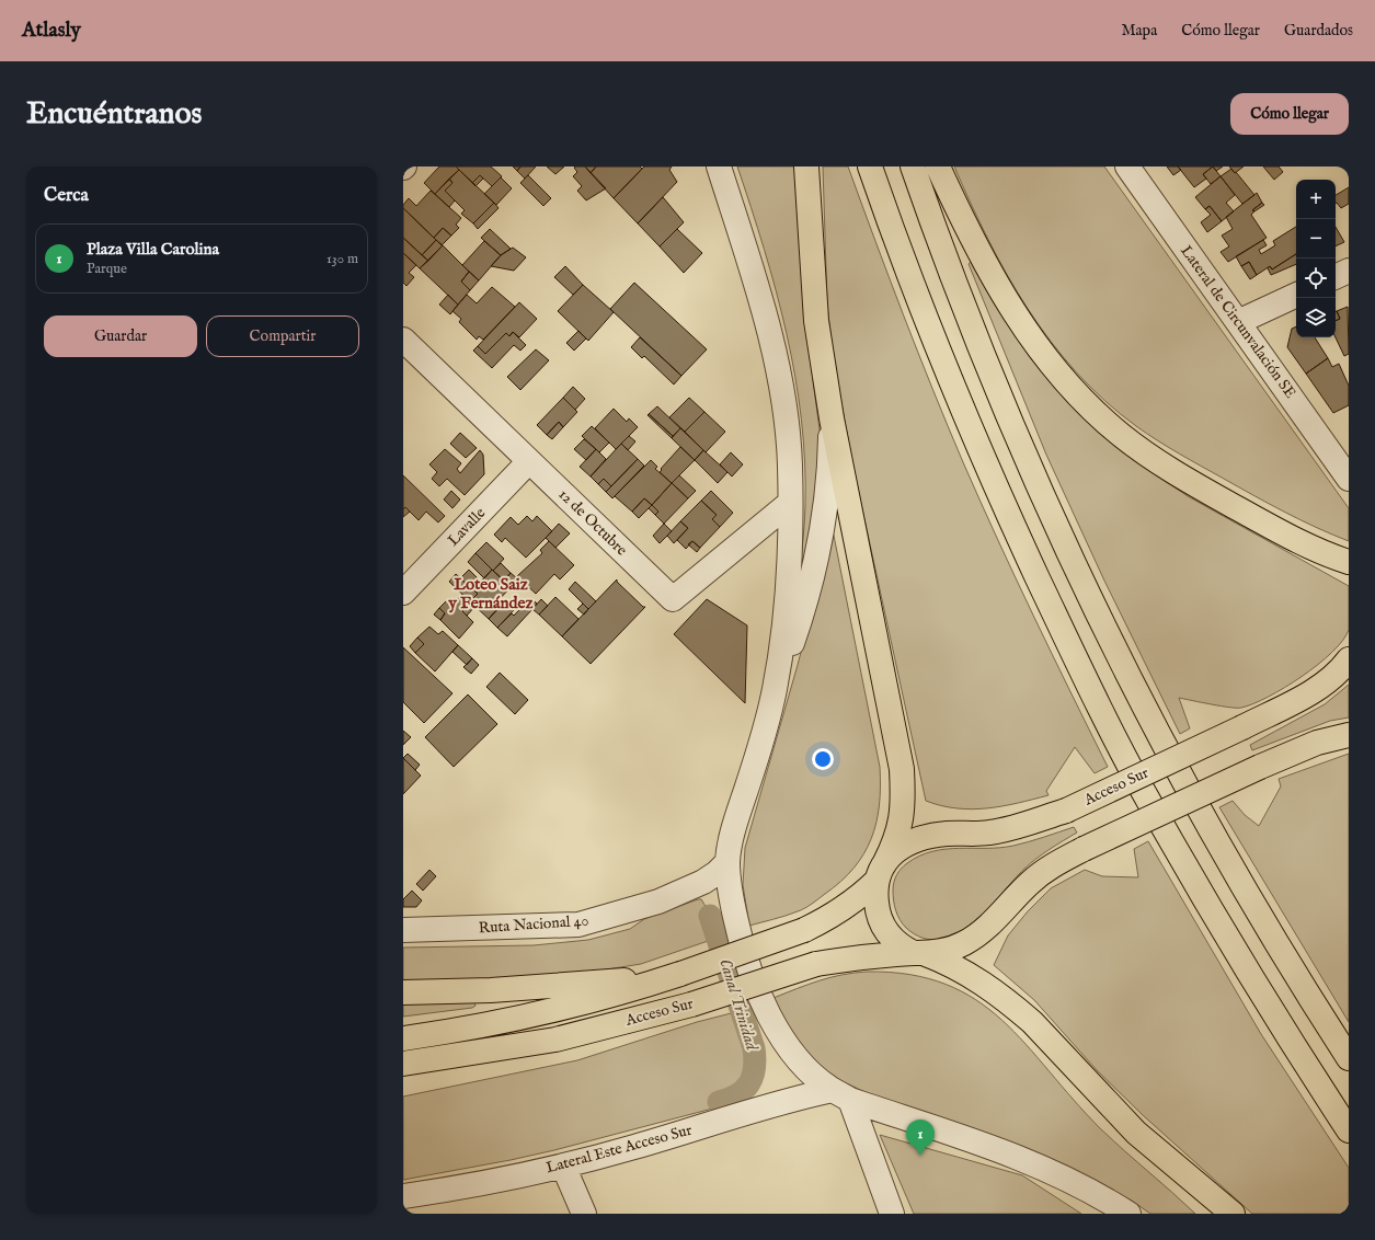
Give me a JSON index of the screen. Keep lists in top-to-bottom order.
{
  "streets": {
    "highway": ["Acceso Sur"],
    "street": [
      "Lateral de Circunvalación SE",
      "12 de Octubre",
      "Lavalle",
      "Ruta Nacional 40",
      "Lateral Este Acceso Sur"
    ]
  },
  "crossings": [
    ["12 de Octubre", "Lavalle"]
  ],
  "districts": ["Loteo Saiz y Fernández"],
  "water": ["Canal Trinidad"],
  "page": {
    "header": "Atlasly",
    "nav": ["Mapa", "Cómo llegar", "Guardados"],
    "buttons": [
      "Cómo llegar",
      ["Guardar", "Compartir"]
    ],
    "title": "Encuéntranos",
    "heading": "Cerca",
    "map_buttons": ["+", "−"],
    "list": [
      {
        "mark": "1",
        "name": "Plaza Villa Carolina",
        "note": "Parque",
        "value": "130 m"
      }
    ],
    "pins": "1"
  }
}
